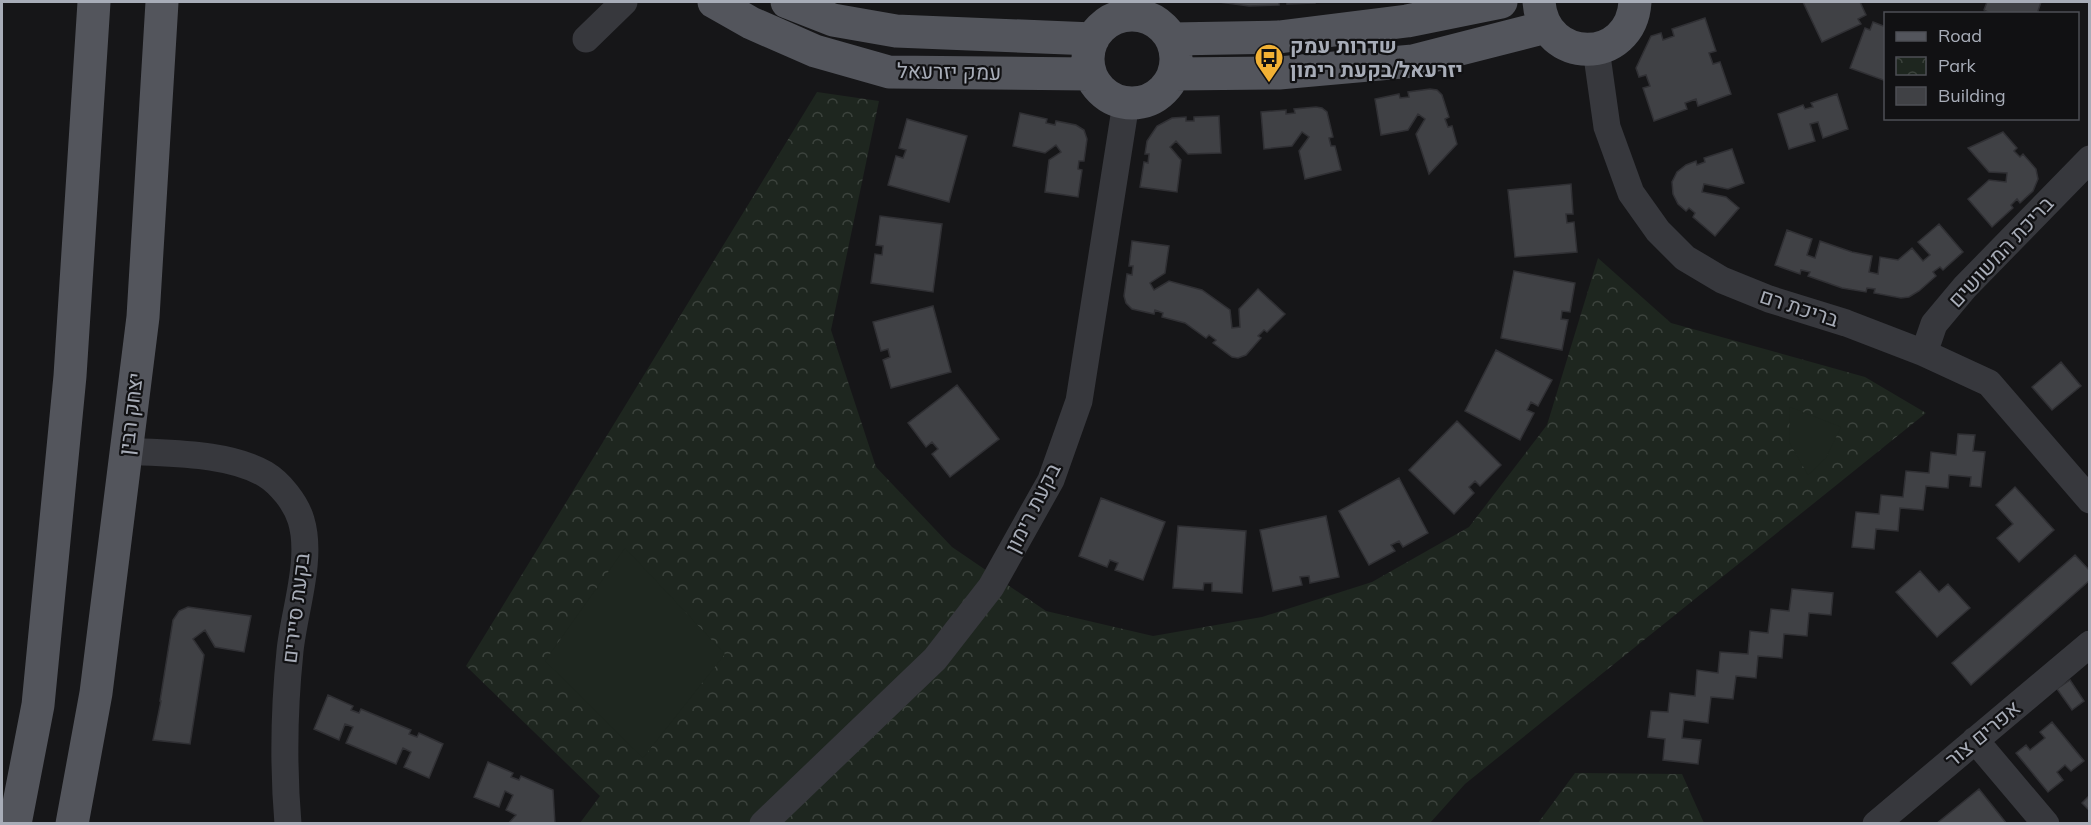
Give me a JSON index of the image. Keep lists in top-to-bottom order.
{
  "streets": {
    "main road": ["עמק יזרעאל", "יצחק רבין"],
    "street": [
      "בריכת המשושים",
      "בריכת רם",
      "בקעת רימון",
      "בקעת סיירים",
      "אפרים צור"
    ]
  },
  "crossings": [
    ["עמק יזרעאל", "בקעת רימון"],
    ["בריכת המשושים", "בריכת רם"],
    ["יצחק רבין", "בקעת סיירים"]
  ],
  "places": {
    "bus stop": ["שדרות עמק יזרעאל/בקעת רימון"]
  },
  "legend": ["Road", "Park", "Building"]
}
